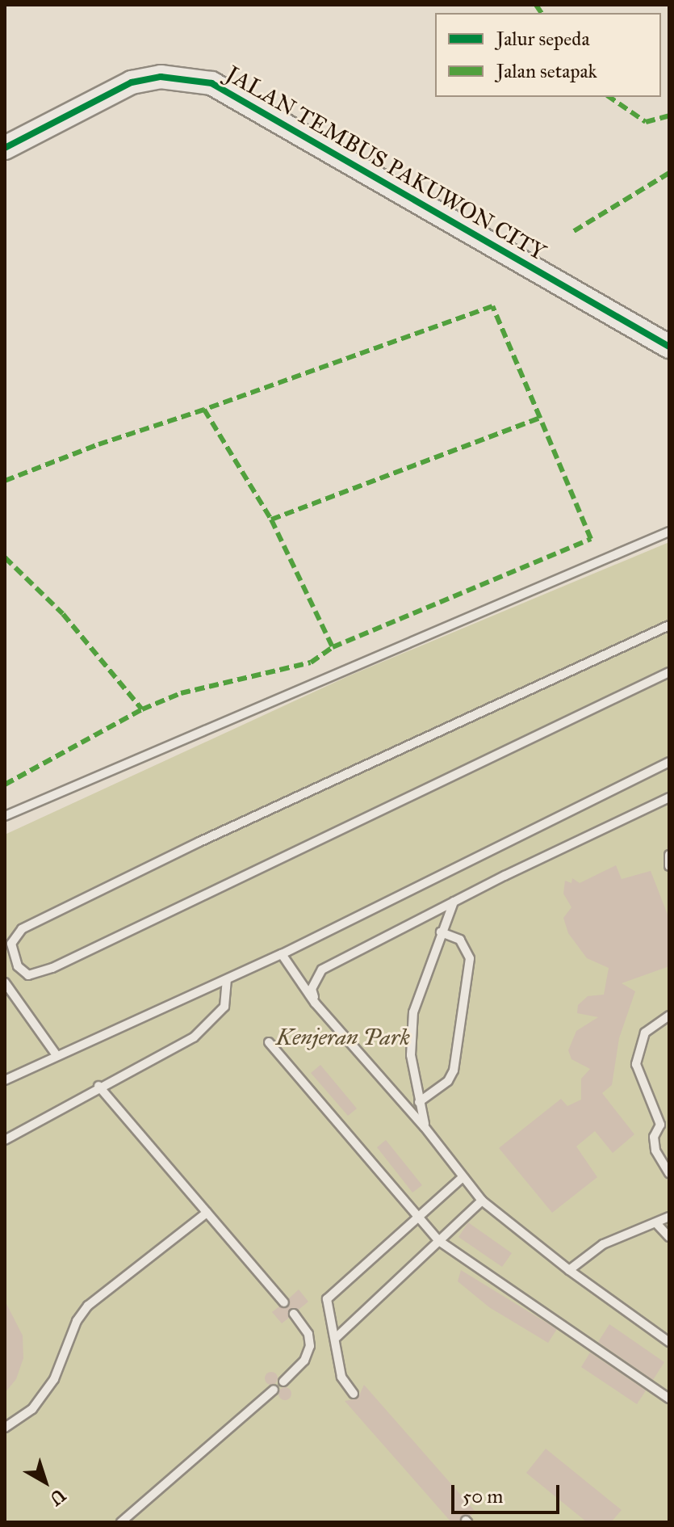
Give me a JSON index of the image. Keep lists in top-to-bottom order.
{
  "streets": {
    "street": ["JALAN TEMBUS PAKUWON CITY"]
  },
  "parks": ["Kenjeran Park"],
  "legend": ["Jalur sepeda", "Jalan setapak"],
  "scale_bar": "50 m",
  "north": "bottom right"
}
